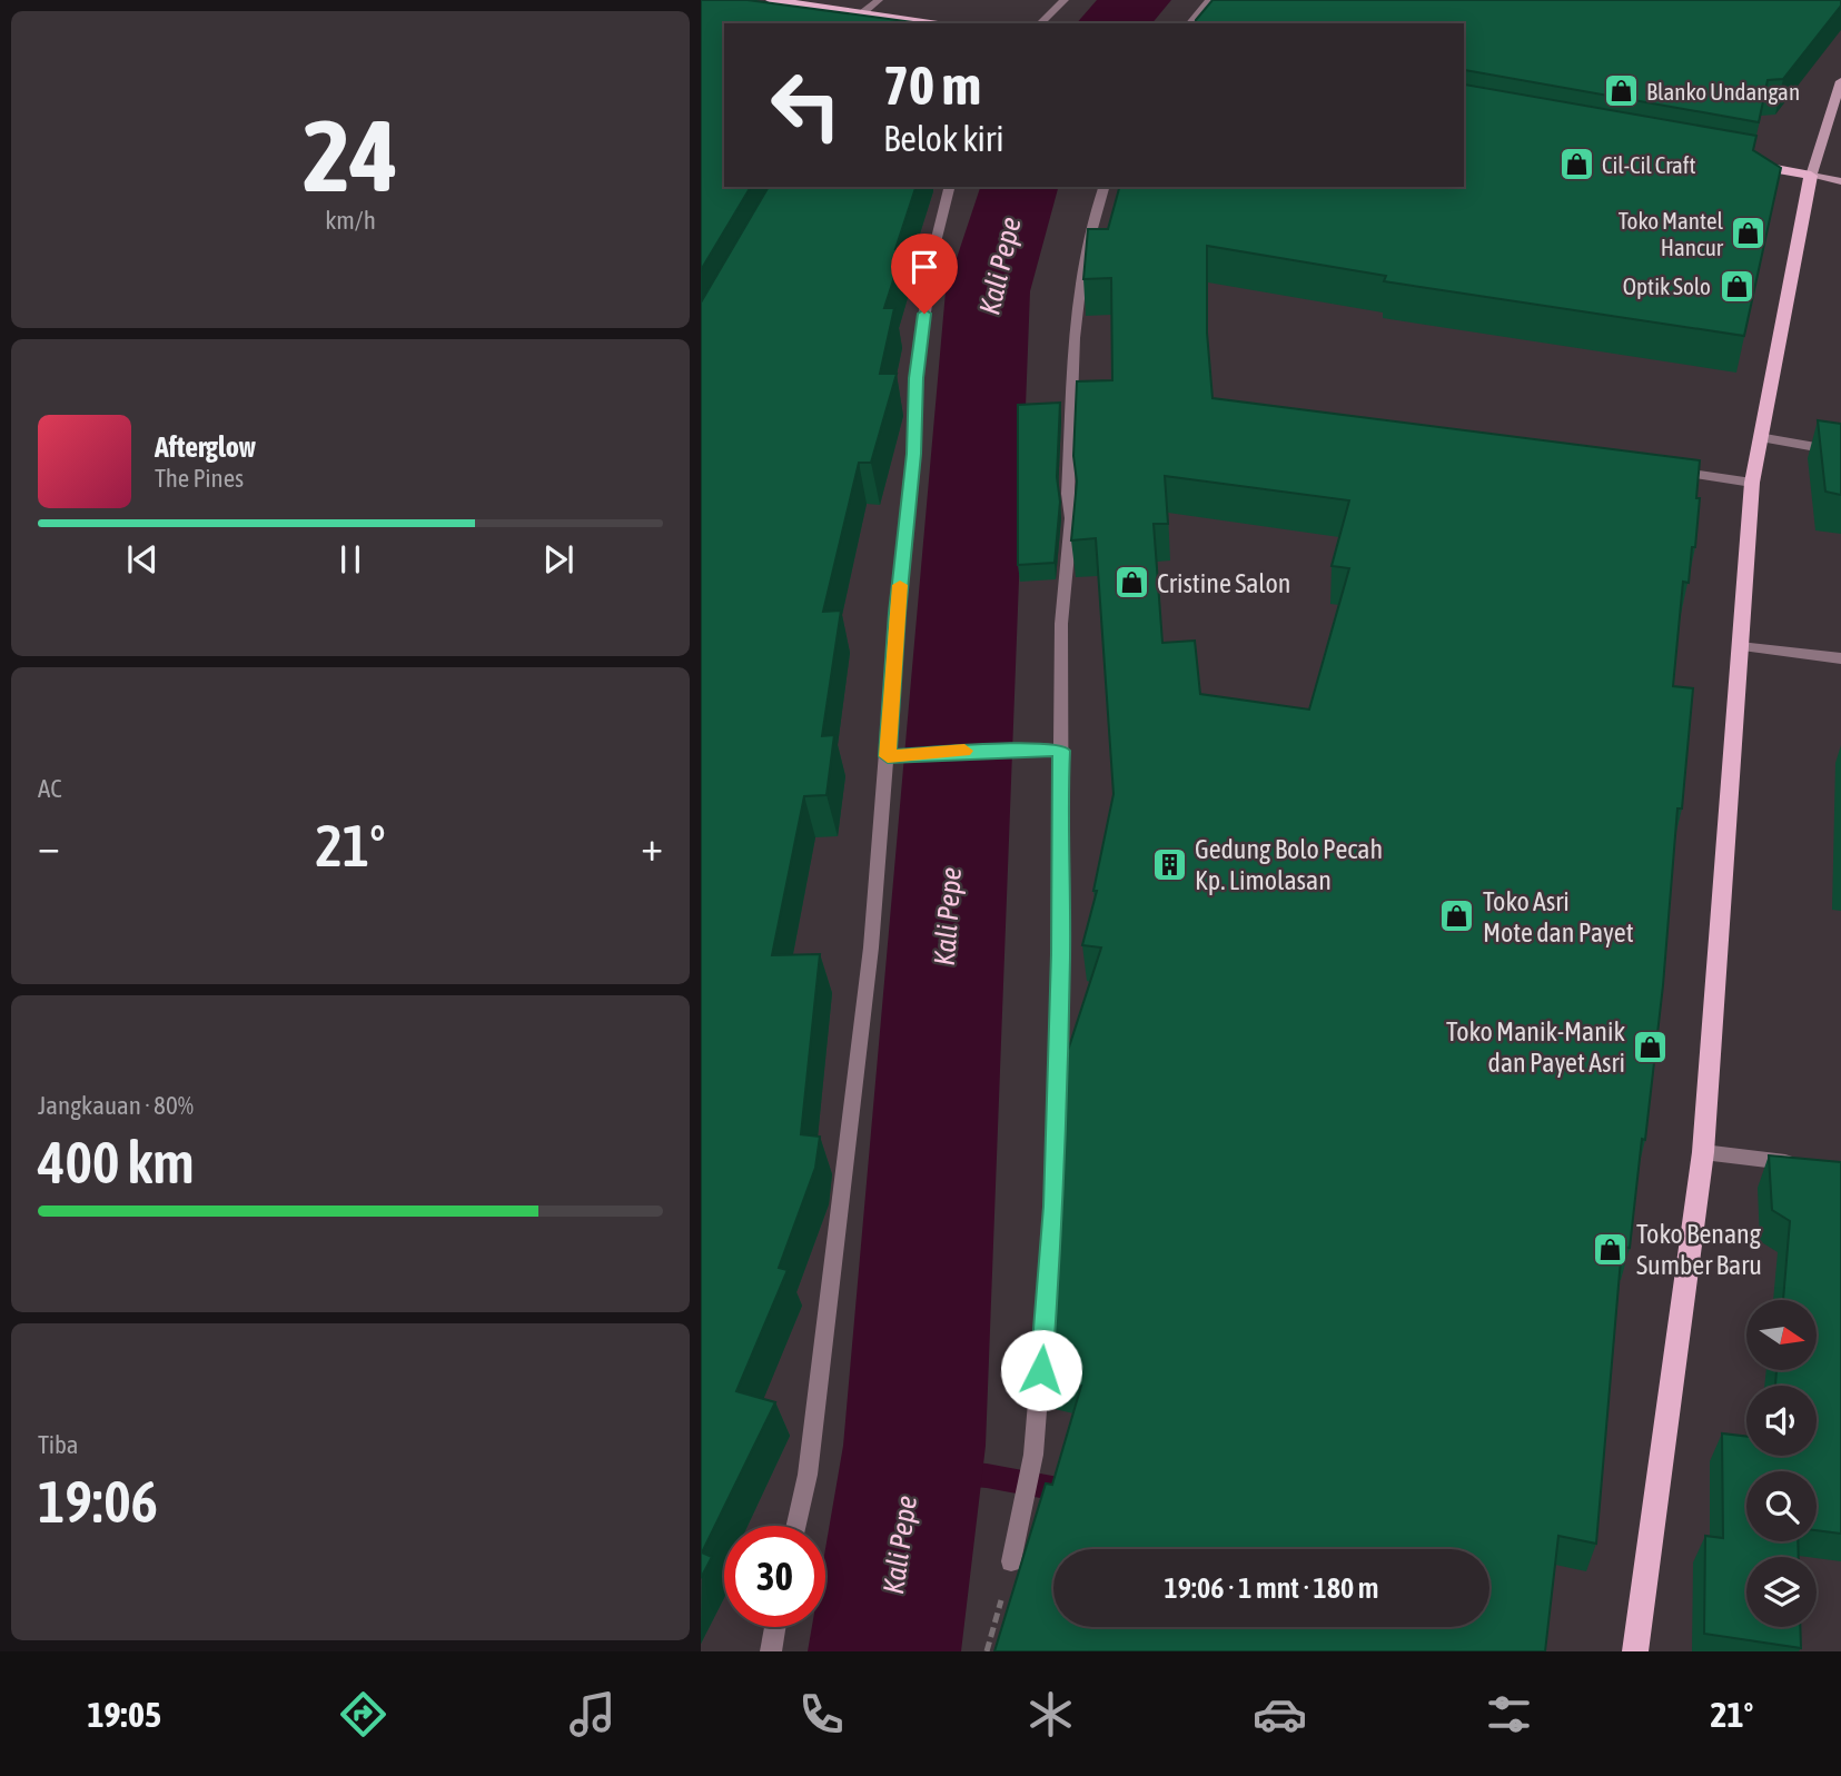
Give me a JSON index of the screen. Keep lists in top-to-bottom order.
{
  "water": ["Kali Pepe"],
  "places": {
    "shop": [
      "Blanko Undangan",
      "Cil-Cil Craft",
      "Toko Mantel Hancur",
      "Optik Solo",
      "Cristine Salon",
      "Toko Asri Mote dan Payet",
      "Toko Manik-Manik dan Payet Asri",
      "Toko Benang Sumber Baru"
    ],
    "building": ["Gedung Bolo Pecah Kp. Limolasan"]
  },
  "north": "right",
  "page": {
    "tile": [
      ["24", "km/h"],
      "AC",
      ["Jangkauan · 80%", "400 km"],
      ["Tiba", "19:06"]
    ],
    "turn": ["70 m", "Belok kiri"],
    "song": ["Afterglow", "The Pines"],
    "heat": ["−", "21°", "+"],
    "limit": "30",
    "trip": "19:06 · 1 mnt · 180 m",
    "tabs": ["19:05", "21°"]
  }
}
